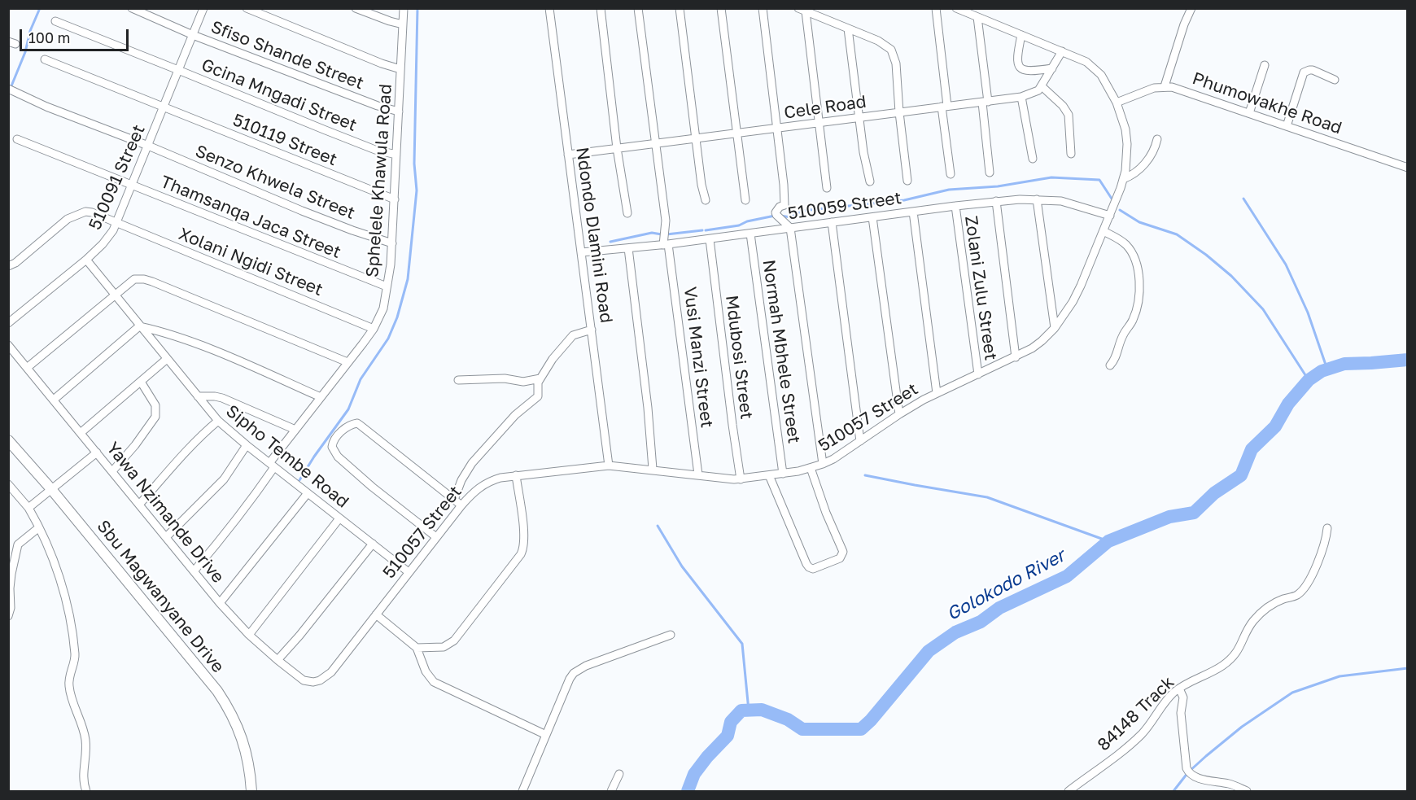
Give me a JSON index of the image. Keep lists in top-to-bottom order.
{
  "streets": {
    "main road": ["Sbu Magwanyane Drive"],
    "street": [
      "Sfiso Shande Street",
      "Gcina Mngadi Street",
      "Phumowakhe Road",
      "Cele Road",
      "510119 Street",
      "510091 Street",
      "Sphelele Khawula Road",
      "Senzo Khwela Street",
      "510059 Street",
      "Thamsanqa Jaca Street",
      "Ndondo Dlamini Road",
      "Xolani Ngidi Street",
      "Zolani Zulu Street",
      "Normah Mbhele Street",
      "Vusi Manzi Street",
      "Mdubosi Street",
      "510057 Street",
      "Sipho Tembe Road",
      "Yawa Nzimande Drive",
      "84148 Track"
    ]
  },
  "crossings": [
    ["Sfiso Shande Street", "510091 Street"],
    ["Sfiso Shande Street", "Sphelele Khawula Road"],
    ["Gcina Mngadi Street", "510091 Street"],
    ["Gcina Mngadi Street", "Sphelele Khawula Road"],
    ["Phumowakhe Road", "510057 Street"],
    ["Cele Road", "Ndondo Dlamini Road"],
    ["Cele Road", "Vusi Manzi Street"],
    ["510119 Street", "510091 Street"],
    ["510119 Street", "Sphelele Khawula Road"],
    ["510091 Street", "Senzo Khwela Street"],
    ["510091 Street", "Thamsanqa Jaca Street"],
    ["510091 Street", "Xolani Ngidi Street"],
    ["510091 Street", "Sipho Tembe Road"],
    ["Sphelele Khawula Road", "Senzo Khwela Street"],
    ["Sphelele Khawula Road", "Thamsanqa Jaca Street"],
    ["Sphelele Khawula Road", "Xolani Ngidi Street"],
    ["Sphelele Khawula Road", "Sipho Tembe Road"],
    ["Sphelele Khawula Road", "Yawa Nzimande Drive"],
    ["510059 Street", "Ndondo Dlamini Road"],
    ["510059 Street", "Zolani Zulu Street"],
    ["510059 Street", "Normah Mbhele Street"],
    ["510059 Street", "Vusi Manzi Street"],
    ["510059 Street", "Mdubosi Street"],
    ["510059 Street", "510057 Street"],
    ["Ndondo Dlamini Road", "510057 Street"],
    ["Zolani Zulu Street", "510057 Street"],
    ["Normah Mbhele Street", "510057 Street"],
    ["Vusi Manzi Street", "510057 Street"],
    ["Mdubosi Street", "510057 Street"],
    ["510057 Street", "Sipho Tembe Road"],
    ["510057 Street", "Yawa Nzimande Drive"]
  ],
  "water": ["Golokodo River"],
  "scale_bar": "100 m"
}
